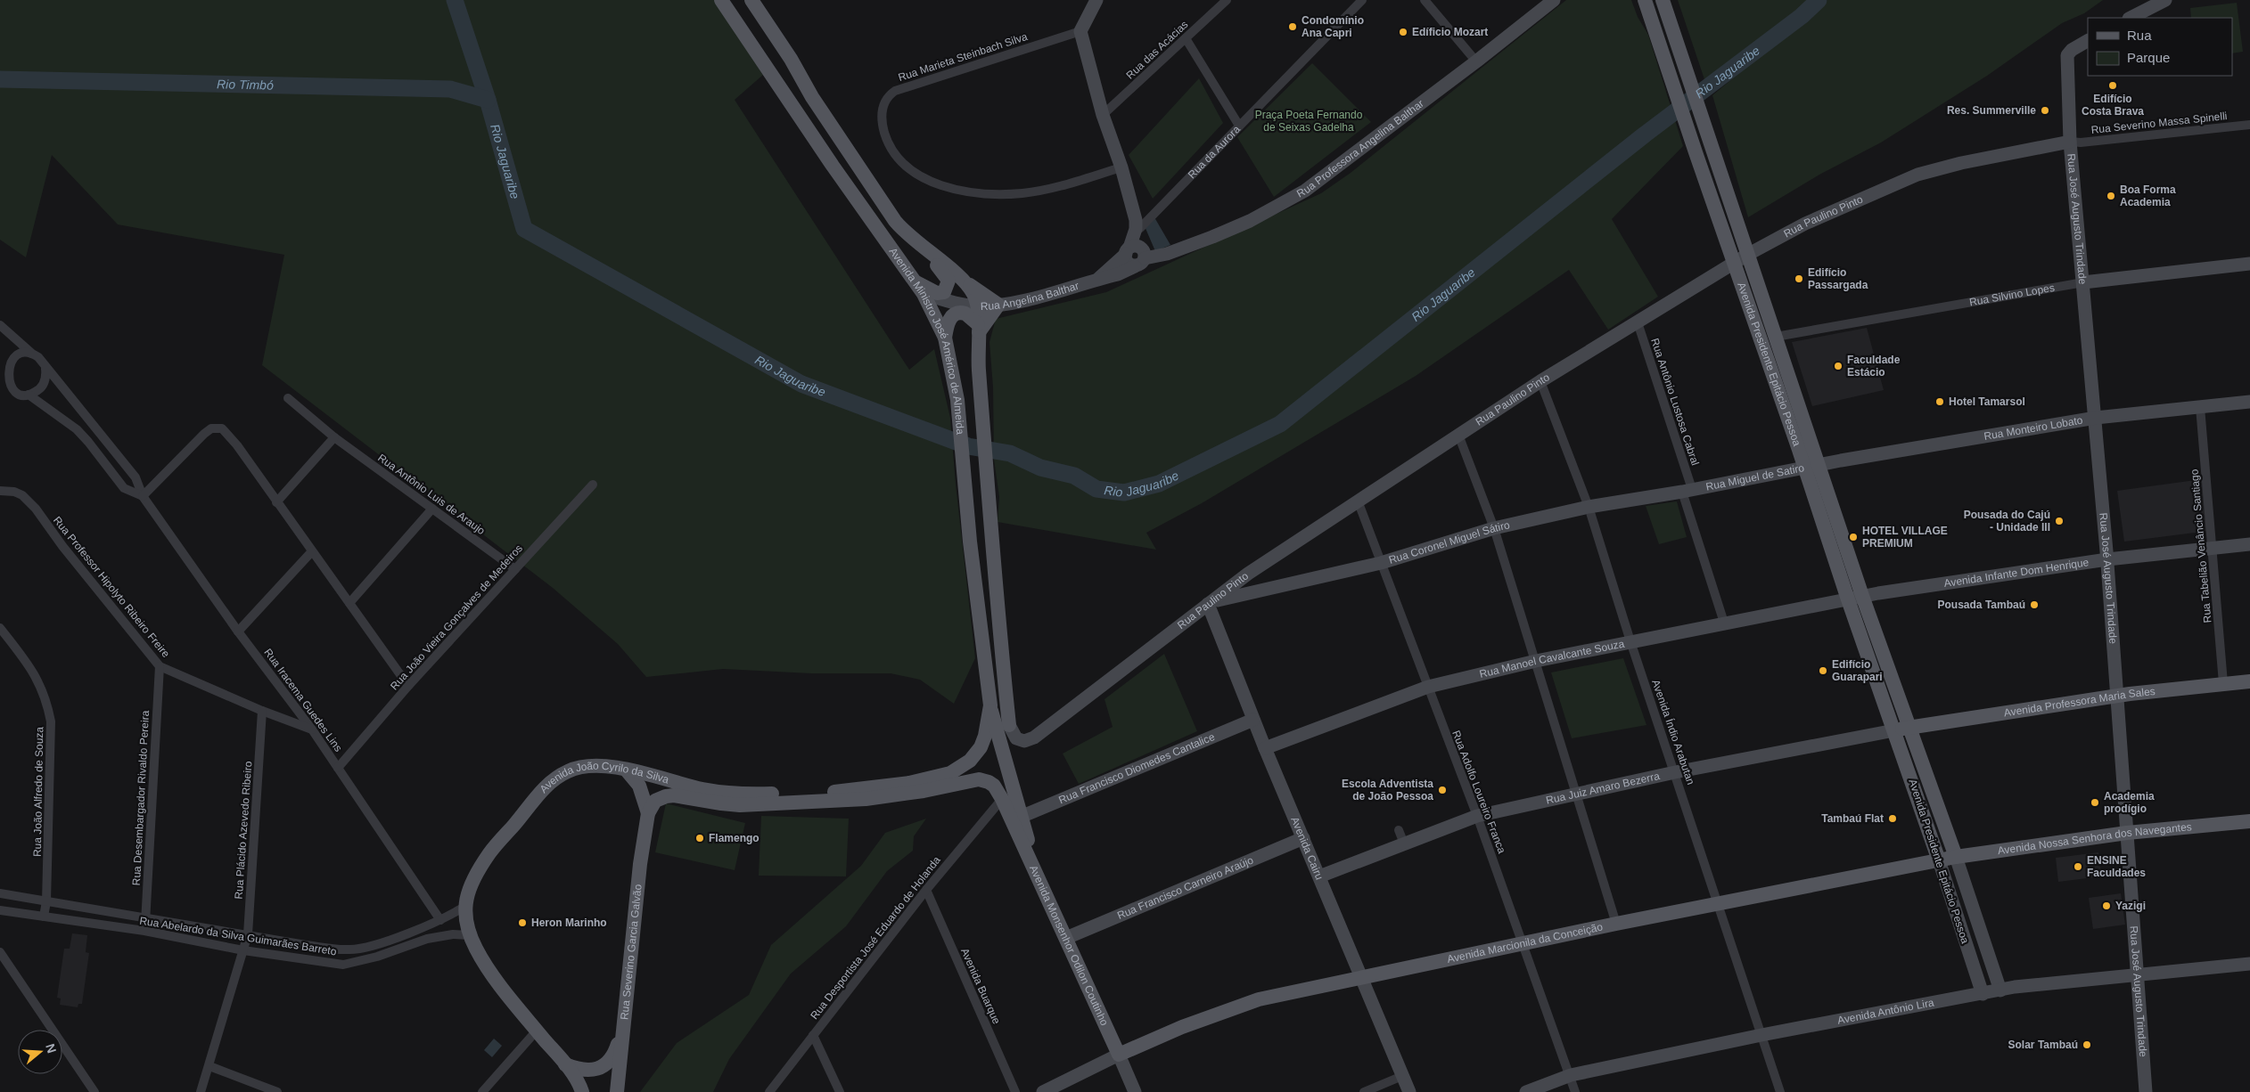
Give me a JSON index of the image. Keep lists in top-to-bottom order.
{
  "streets": {
    "main road": [
      "Rua Professora Angelina Balthar",
      "Rua Paulino Pinto",
      "Rua José Augusto Trindade",
      "Rua Angelina Balthar",
      "Rua Silvino Lopes",
      "Avenida Ministro José Américo de Almeida",
      "Avenida Presidente Epitácio Pessoa",
      "Rua Monteiro Lobato",
      "Rua Miguel de Satiro",
      "Rua Coronel Miguel Sátiro",
      "Avenida Infante Dom Henrique",
      "Rua Manoel Cavalcante Souza",
      "Avenida Professora Maria Sales",
      "Rua Francisco Diomedes Cantalice",
      "Avenida João Cyrilo da Silva",
      "Rua Juiz Amaro Bezerra",
      "Avenida Nossa Senhora dos Navegantes",
      "Avenida Cairu",
      "Rua Francisco Carneiro Araújo",
      "Avenida Marcionila da Conceição",
      "Avenida Monsenhor Odilon Coutinho",
      "Rua Severino Garcia Galvão",
      "Avenida Antônio Lira"
    ],
    "street": [
      "Rua das Acácias",
      "Rua Marieta Steinbach Silva",
      "Rua Severino Massa Spinelli",
      "Rua da Aurora",
      "Rua Antônio Lustosa Cabral",
      "Rua Antônio Luis de Araujo",
      "Rua Tabelião Venâncio Santiago",
      "Rua Professor Hipolyto Ribeiro Freire",
      "Rua João Vieira Gonçalves de Medeiros",
      "Rua Iracema Guedes Lins",
      "Avenida Índio Arabutan",
      "Rua João Alfredo de Souza",
      "Rua Adolfo Loureiro Franca",
      "Rua Desembargador Rivaldo Pereira",
      "Rua Plácido Azevedo Ribeiro",
      "Rua Abelardo da Silva Guimarães Barreto",
      "Rua Desportista José Eduardo de Holanda",
      "Avenida Buarque"
    ]
  },
  "crossings": [
    ["Rua Severino Massa Spinelli", "Rua Paulino Pinto"],
    ["Rua Severino Massa Spinelli", "Rua José Augusto Trindade"],
    ["Rua Professora Angelina Balthar", "Rua Angelina Balthar"],
    ["Rua Paulino Pinto", "Rua José Augusto Trindade"],
    ["Rua Paulino Pinto", "Avenida Ministro José Américo de Almeida"],
    ["Rua Paulino Pinto", "Avenida Presidente Epitácio Pessoa"],
    ["Rua Paulino Pinto", "Rua Antônio Lustosa Cabral"],
    ["Rua Paulino Pinto", "Rua Coronel Miguel Sátiro"],
    ["Rua Paulino Pinto", "Avenida Índio Arabutan"],
    ["Rua Paulino Pinto", "Rua Adolfo Loureiro Franca"],
    ["Rua Paulino Pinto", "Avenida Cairu"],
    ["Rua José Augusto Trindade", "Rua Silvino Lopes"],
    ["Rua José Augusto Trindade", "Rua Monteiro Lobato"],
    ["Rua José Augusto Trindade", "Avenida Infante Dom Henrique"],
    ["Rua José Augusto Trindade", "Avenida Professora Maria Sales"],
    ["Rua José Augusto Trindade", "Avenida Nossa Senhora dos Navegantes"],
    ["Rua José Augusto Trindade", "Avenida Antônio Lira"],
    ["Rua Angelina Balthar", "Avenida Ministro José Américo de Almeida"],
    ["Rua Silvino Lopes", "Avenida Presidente Epitácio Pessoa"],
    ["Avenida Ministro José Américo de Almeida", "Avenida João Cyrilo da Silva"],
    ["Avenida Presidente Epitácio Pessoa", "Rua Monteiro Lobato"],
    ["Avenida Presidente Epitácio Pessoa", "Rua Miguel de Satiro"],
    ["Avenida Presidente Epitácio Pessoa", "Avenida Infante Dom Henrique"],
    ["Avenida Presidente Epitácio Pessoa", "Rua Manoel Cavalcante Souza"],
    ["Avenida Presidente Epitácio Pessoa", "Avenida Professora Maria Sales"],
    ["Avenida Presidente Epitácio Pessoa", "Rua Juiz Amaro Bezerra"],
    ["Avenida Presidente Epitácio Pessoa", "Avenida Nossa Senhora dos Navegantes"],
    ["Avenida Presidente Epitácio Pessoa", "Avenida Marcionila da Conceição"],
    ["Avenida Presidente Epitácio Pessoa", "Avenida Antônio Lira"],
    ["Rua Antônio Lustosa Cabral", "Rua Miguel de Satiro"],
    ["Rua Antônio Lustosa Cabral", "Rua Coronel Miguel Sátiro"],
    ["Rua Antônio Lustosa Cabral", "Rua Manoel Cavalcante Souza"],
    ["Rua Monteiro Lobato", "Rua Miguel de Satiro"],
    ["Rua Monteiro Lobato", "Rua Tabelião Venâncio Santiago"],
    ["Rua Miguel de Satiro", "Rua Coronel Miguel Sátiro"],
    ["Rua Antônio Luis de Araujo", "Rua João Vieira Gonçalves de Medeiros"],
    ["Rua Coronel Miguel Sátiro", "Avenida Índio Arabutan"],
    ["Rua Coronel Miguel Sátiro", "Rua Adolfo Loureiro Franca"],
    ["Rua Coronel Miguel Sátiro", "Avenida Cairu"],
    ["Rua Tabelião Venâncio Santiago", "Avenida Infante Dom Henrique"],
    ["Rua Tabelião Venâncio Santiago", "Avenida Professora Maria Sales"],
    ["Avenida Infante Dom Henrique", "Rua Manoel Cavalcante Souza"],
    ["Rua Professor Hipolyto Ribeiro Freire", "Rua Iracema Guedes Lins"],
    ["Rua Professor Hipolyto Ribeiro Freire", "Rua Desembargador Rivaldo Pereira"],
    ["Rua Professor Hipolyto Ribeiro Freire", "Rua Plácido Azevedo Ribeiro"],
    ["Rua João Vieira Gonçalves de Medeiros", "Rua Iracema Guedes Lins"],
    ["Rua Manoel Cavalcante Souza", "Avenida Índio Arabutan"],
    ["Rua Manoel Cavalcante Souza", "Rua Adolfo Loureiro Franca"],
    ["Rua Manoel Cavalcante Souza", "Avenida Cairu"],
    ["Rua Iracema Guedes Lins", "Rua Abelardo da Silva Guimarães Barreto"],
    ["Avenida Índio Arabutan", "Rua Juiz Amaro Bezerra"],
    ["Avenida Índio Arabutan", "Avenida Marcionila da Conceição"],
    ["Avenida Índio Arabutan", "Avenida Antônio Lira"],
    ["Rua Francisco Diomedes Cantalice", "Avenida Cairu"],
    ["Avenida João Cyrilo da Silva", "Rua Abelardo da Silva Guimarães Barreto"],
    ["Avenida João Cyrilo da Silva", "Avenida Monsenhor Odilon Coutinho"],
    ["Avenida João Cyrilo da Silva", "Rua Severino Garcia Galvão"],
    ["Rua Juiz Amaro Bezerra", "Rua Adolfo Loureiro Franca"],
    ["Rua Juiz Amaro Bezerra", "Avenida Cairu"],
    ["Rua João Alfredo de Souza", "Rua Abelardo da Silva Guimarães Barreto"],
    ["Rua Adolfo Loureiro Franca", "Avenida Marcionila da Conceição"],
    ["Rua Adolfo Loureiro Franca", "Avenida Antônio Lira"],
    ["Rua Desembargador Rivaldo Pereira", "Rua Abelardo da Silva Guimarães Barreto"],
    ["Rua Plácido Azevedo Ribeiro", "Rua Abelardo da Silva Guimarães Barreto"],
    ["Avenida Nossa Senhora dos Navegantes", "Avenida Marcionila da Conceição"],
    ["Avenida Cairu", "Rua Francisco Carneiro Araújo"],
    ["Avenida Cairu", "Avenida Marcionila da Conceição"],
    ["Rua Francisco Carneiro Araújo", "Avenida Monsenhor Odilon Coutinho"],
    ["Rua Desportista José Eduardo de Holanda", "Avenida Monsenhor Odilon Coutinho"],
    ["Rua Desportista José Eduardo de Holanda", "Avenida Buarque"],
    ["Avenida Marcionila da Conceição", "Avenida Monsenhor Odilon Coutinho"]
  ],
  "water": ["Rio Jaguaribe", "Rio Timbó"],
  "parks": ["Praça Poeta Fernando de Seixas Gadelha"],
  "places": [
    "Condomínio Ana Capri",
    "Edíficio Mozart",
    "Edifício Costa Brava",
    "Res. Summerville",
    "Boa Forma Academia",
    "Edifício Passargada",
    "Faculdade Estácio",
    "Hotel Tamarsol",
    "Pousada do Cajú - Unidade III",
    "HOTEL VILLAGE PREMIUM",
    "Pousada Tambaú",
    "Edifício Guarapari",
    "Escola Adventista de João Pessoa",
    "Academia prodígio",
    "Tambaú Flat",
    "Flamengo",
    "ENSINE Faculdades",
    "Yazigi",
    "Heron Marinho",
    "Solar Tambaú"
  ],
  "legend": ["Rua", "Parque"],
  "north": "right"
}
